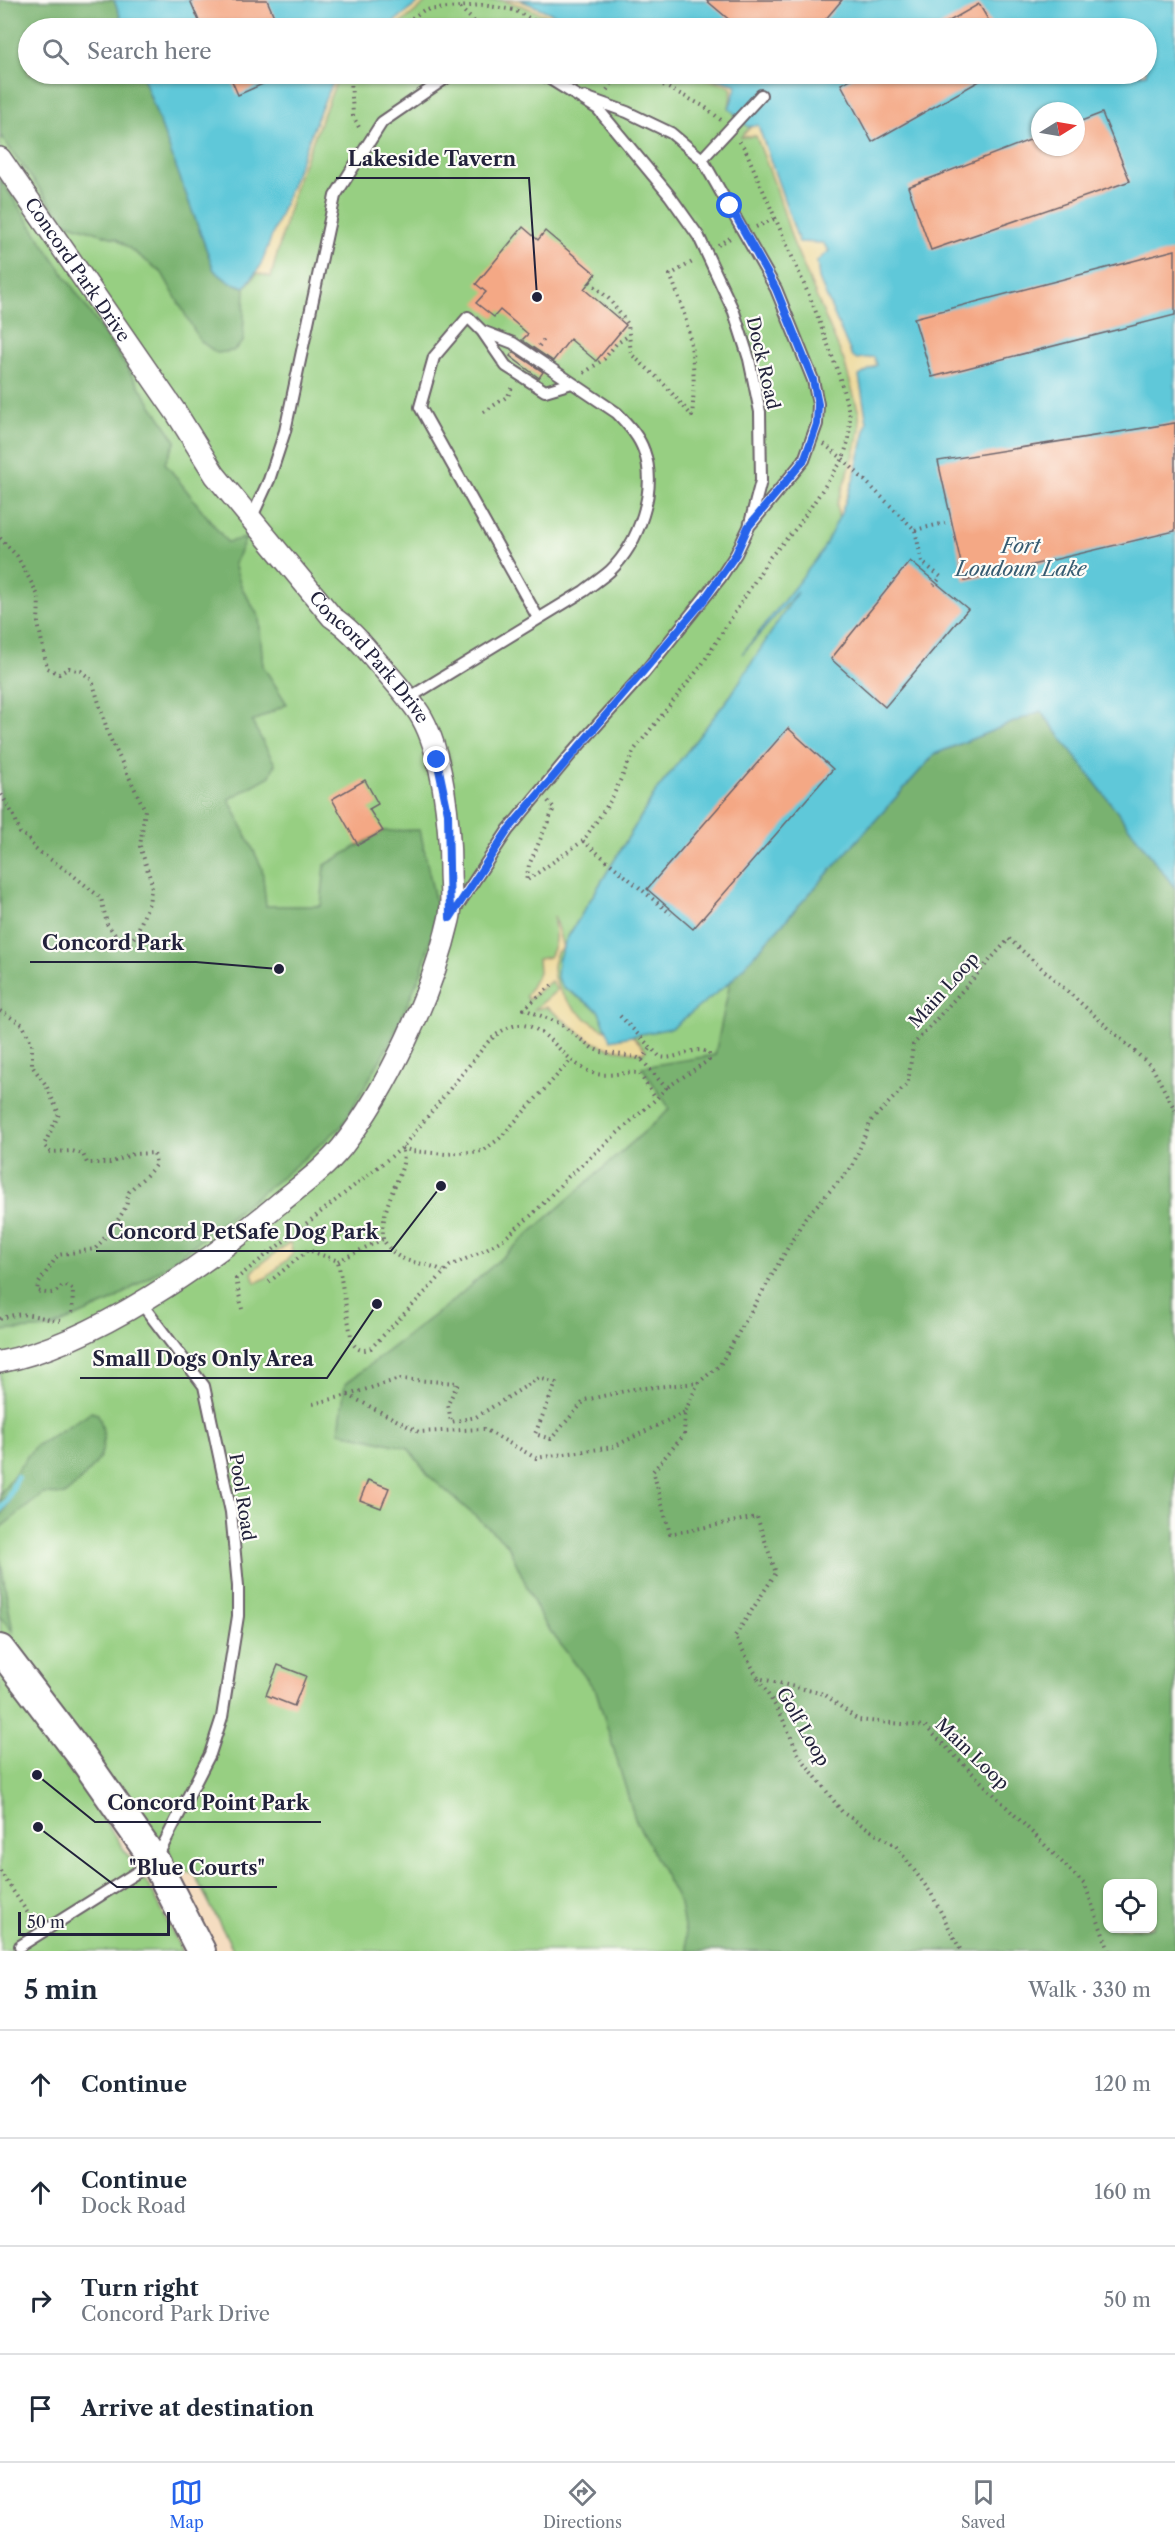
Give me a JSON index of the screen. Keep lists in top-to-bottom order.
{
  "streets": {
    "street": ["Concord Park Drive"],
    "lane": ["Dock Road", "Pool Road"],
    "path": ["Main Loop", "Golf Loop"]
  },
  "crossings": [
    ["Concord Park Drive", "Dock Road"],
    ["Concord Park Drive", "Pool Road"],
    ["Main Loop", "Golf Loop"]
  ],
  "water": ["Fort Loudoun Lake"],
  "places": [
    "Lakeside Tavern",
    "Concord Park",
    "Concord PetSafe Dog Park",
    "Small Dogs Only Area",
    "Concord Point Park",
    "\"Blue Courts\""
  ],
  "scale_bar": "50 m",
  "north": "right",
  "page": {
    "search": "Search here",
    "scale": "50 m",
    "heading": ["5 min", "Walk · 330 m"],
    "list": [
      ["Continue", "120 m"],
      ["Continue", "Dock Road", "160 m"],
      ["Turn right", "Concord Park Drive", "50 m"],
      "Arrive at destination"
    ],
    "nav": ["Map", "Directions", "Saved"]
  }
}
